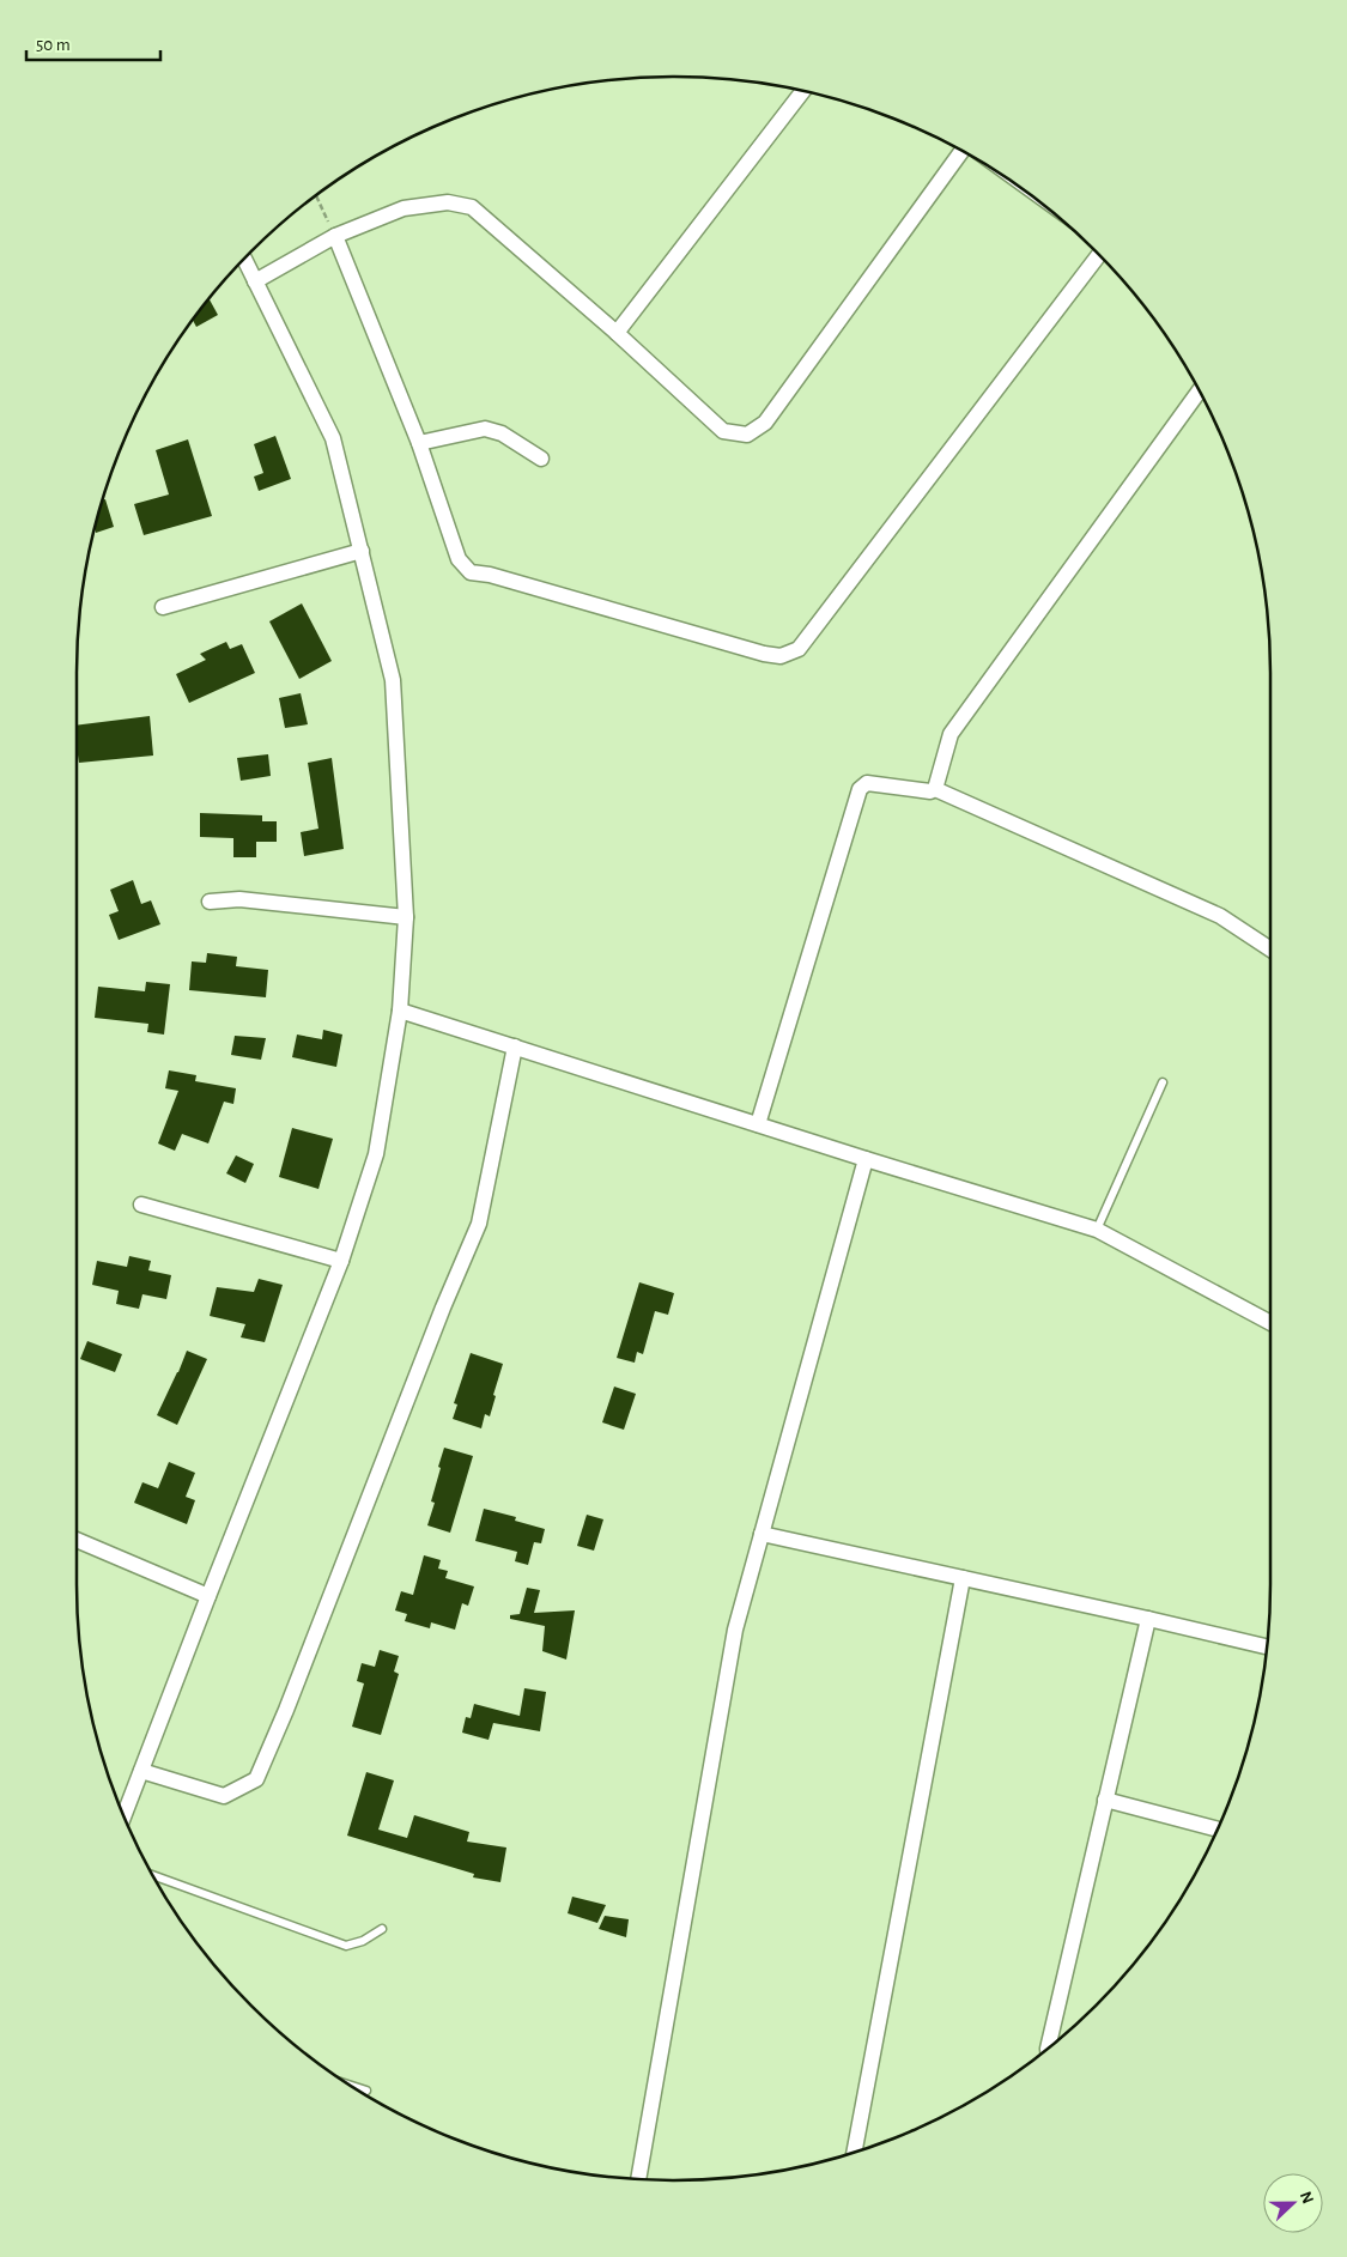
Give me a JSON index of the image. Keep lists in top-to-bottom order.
{
  "scale_bar": "50 m",
  "north": "right"
}
